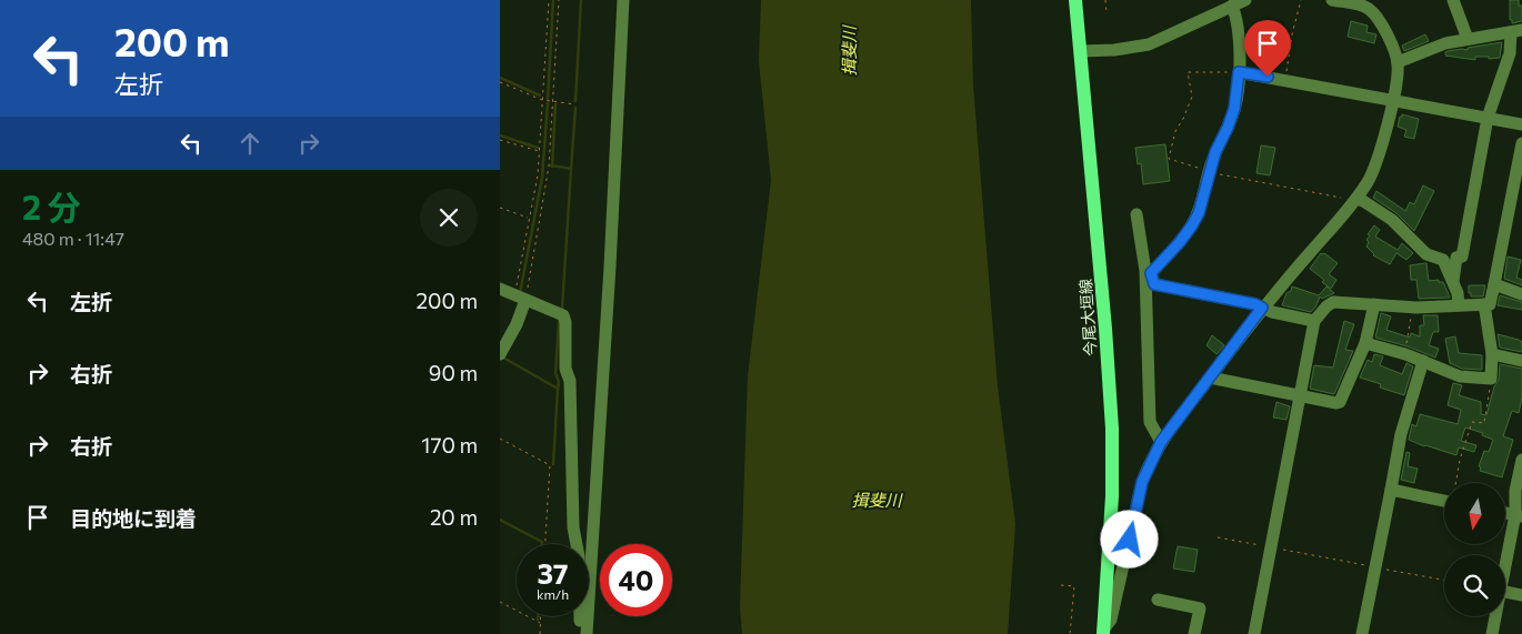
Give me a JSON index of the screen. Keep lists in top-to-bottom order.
{
  "streets": {
    "main road": ["今尾大垣線"]
  },
  "water": ["揖斐川"],
  "north": "bottom",
  "page": {
    "turn": ["200 m", "左折"],
    "heading": ["2 分", "480 m · 11:47"],
    "list": [
      {
        "name": "左折",
        "value": "200 m"
      },
      {
        "name": "右折",
        "value": "90 m"
      },
      {
        "name": "右折",
        "value": "170 m"
      },
      {
        "name": "目的地に到着",
        "value": "20 m"
      }
    ],
    "speed": "37 km/h",
    "limit": "40"
  }
}
